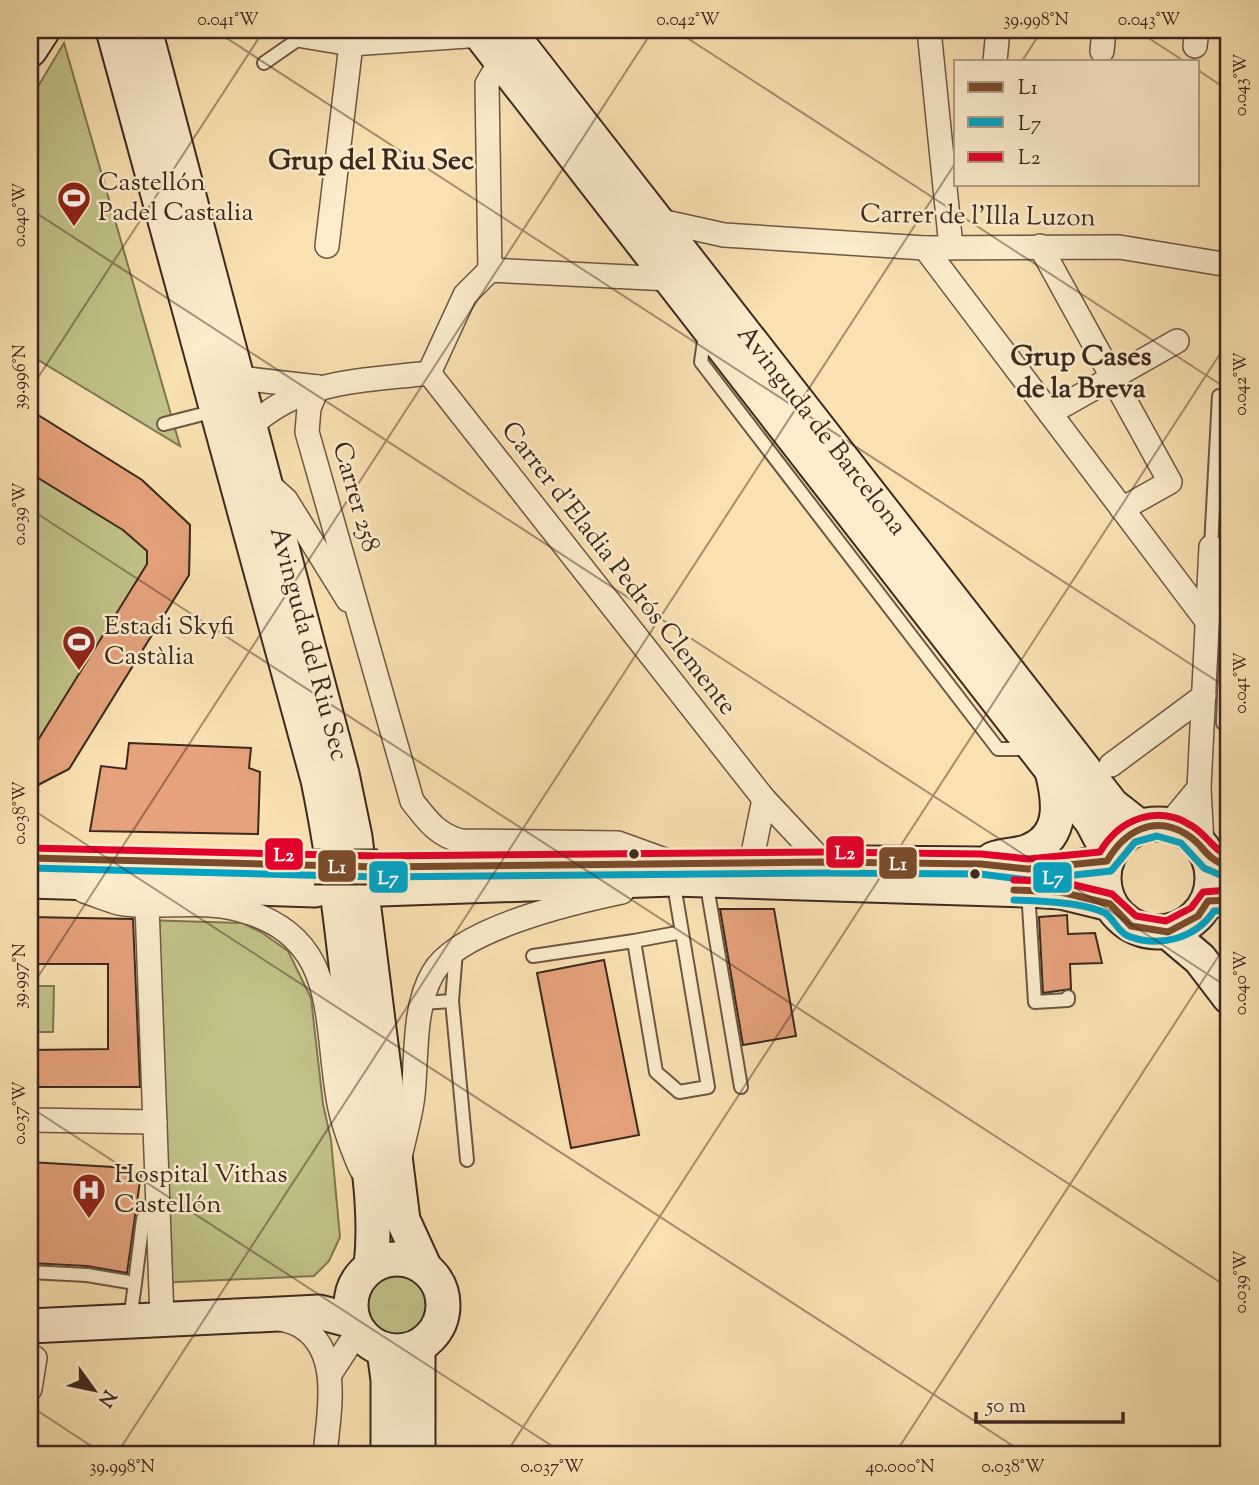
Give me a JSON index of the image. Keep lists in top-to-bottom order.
{
  "streets": {
    "main road": ["Avinguda de Barcelona", "Avinguda del Riu Sec"],
    "street": ["Carrer de l'Illa Luzon", "Carrer 258", "Carrer d'Eladia Pedrós Clemente"]
  },
  "crossings": [
    ["Carrer de l'Illa Luzon", "Avinguda de Barcelona"],
    ["Carrer 258", "Avinguda del Riu Sec"]
  ],
  "districts": ["Grup del Riu Sec", "Grup Cases de la Breva"],
  "places": {
    "sports": ["Castellón Padel Castalia", "Estadi Skyfi Castàlia"],
    "hospital": ["Hospital Vithas Castellón"]
  },
  "lines": ["transit line L2", "transit line L1", "transit line L7"],
  "legend": ["L1", "L7", "L2"],
  "scale_bar": "50 m",
  "north": "bottom right",
  "coordinates": [
    "0.041°W",
    "0.042°W",
    "39.998°N",
    "0.043°W",
    "0.040°W",
    "39.996°N",
    "0.039°W",
    "0.038°W",
    "39.997°N",
    "0.037°W",
    "40.000°N"
  ]
}
